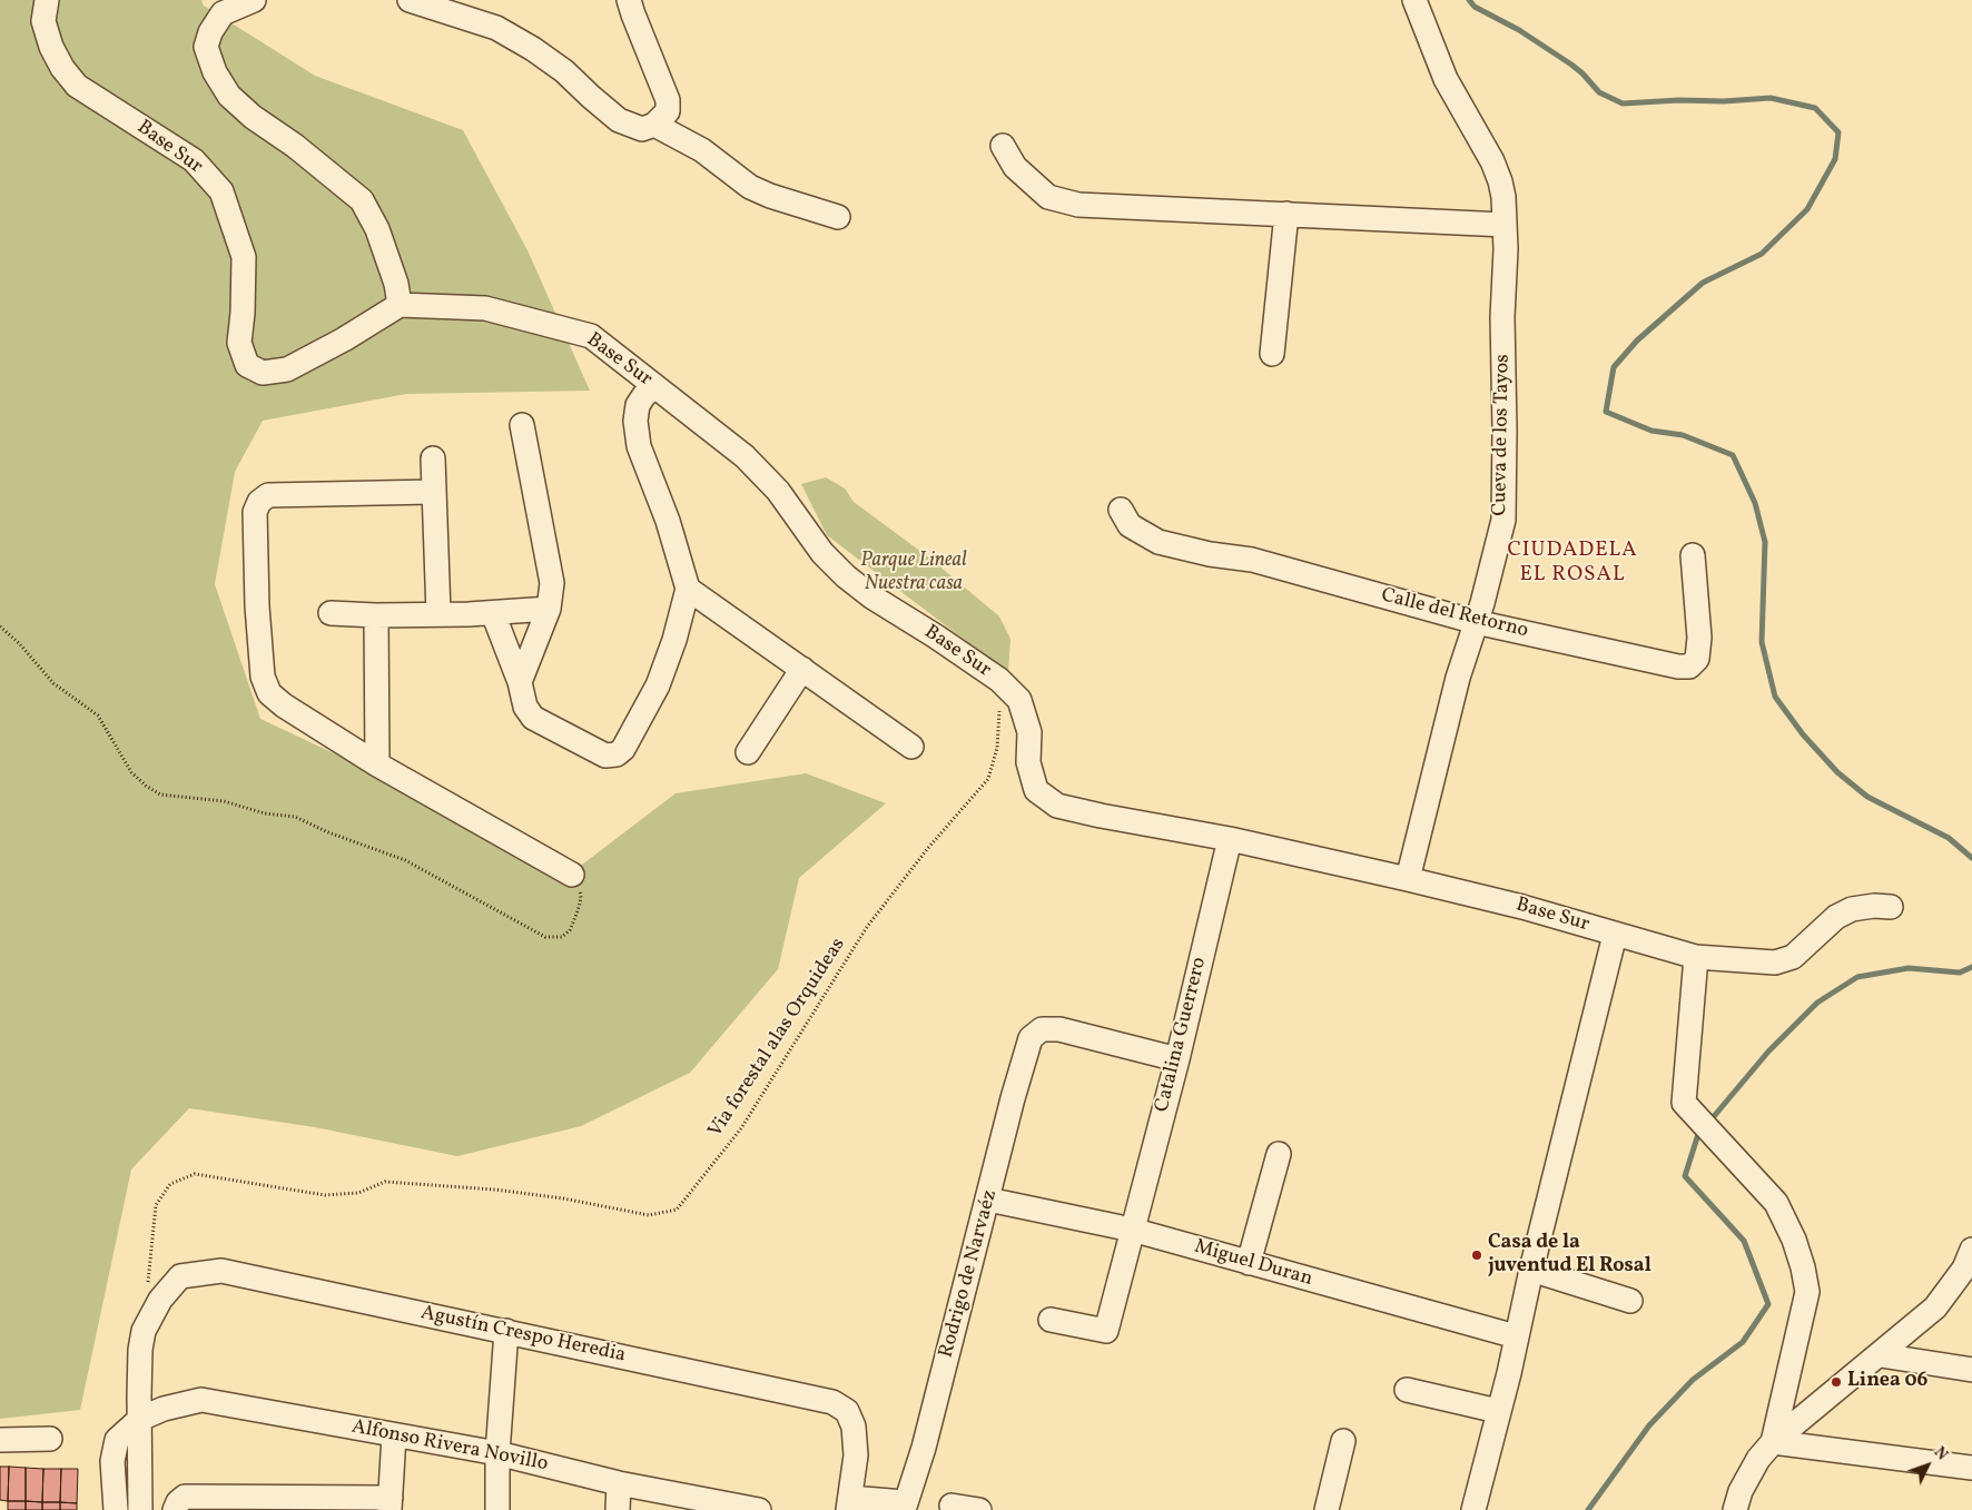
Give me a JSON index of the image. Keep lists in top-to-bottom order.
{
  "streets": {
    "street": [
      "Base Sur",
      "Cueva de los Tayos",
      "Calle del Retorno",
      "Catalina Guerrero",
      "Miguel Duran",
      "Rodrigo de Narvaéz",
      "Agustín Crespo Heredia",
      "Alfonso Rivera Novillo"
    ],
    "path": ["Via forestal alas Orquideas"]
  },
  "crossings": [
    ["Base Sur", "Cueva de los Tayos"],
    ["Base Sur", "Catalina Guerrero"],
    ["Base Sur", "Via forestal alas Orquideas"],
    ["Cueva de los Tayos", "Calle del Retorno"],
    ["Catalina Guerrero", "Miguel Duran"],
    ["Catalina Guerrero", "Rodrigo de Narvaéz"],
    ["Miguel Duran", "Rodrigo de Narvaéz"],
    ["Agustín Crespo Heredia", "Alfonso Rivera Novillo"]
  ],
  "districts": ["CIUDADELA EL ROSAL"],
  "parks": ["Parque Lineal Nuestra casa"],
  "places": ["Casa de la juventud El Rosal", "Linea 06"],
  "north": "top right"
}
